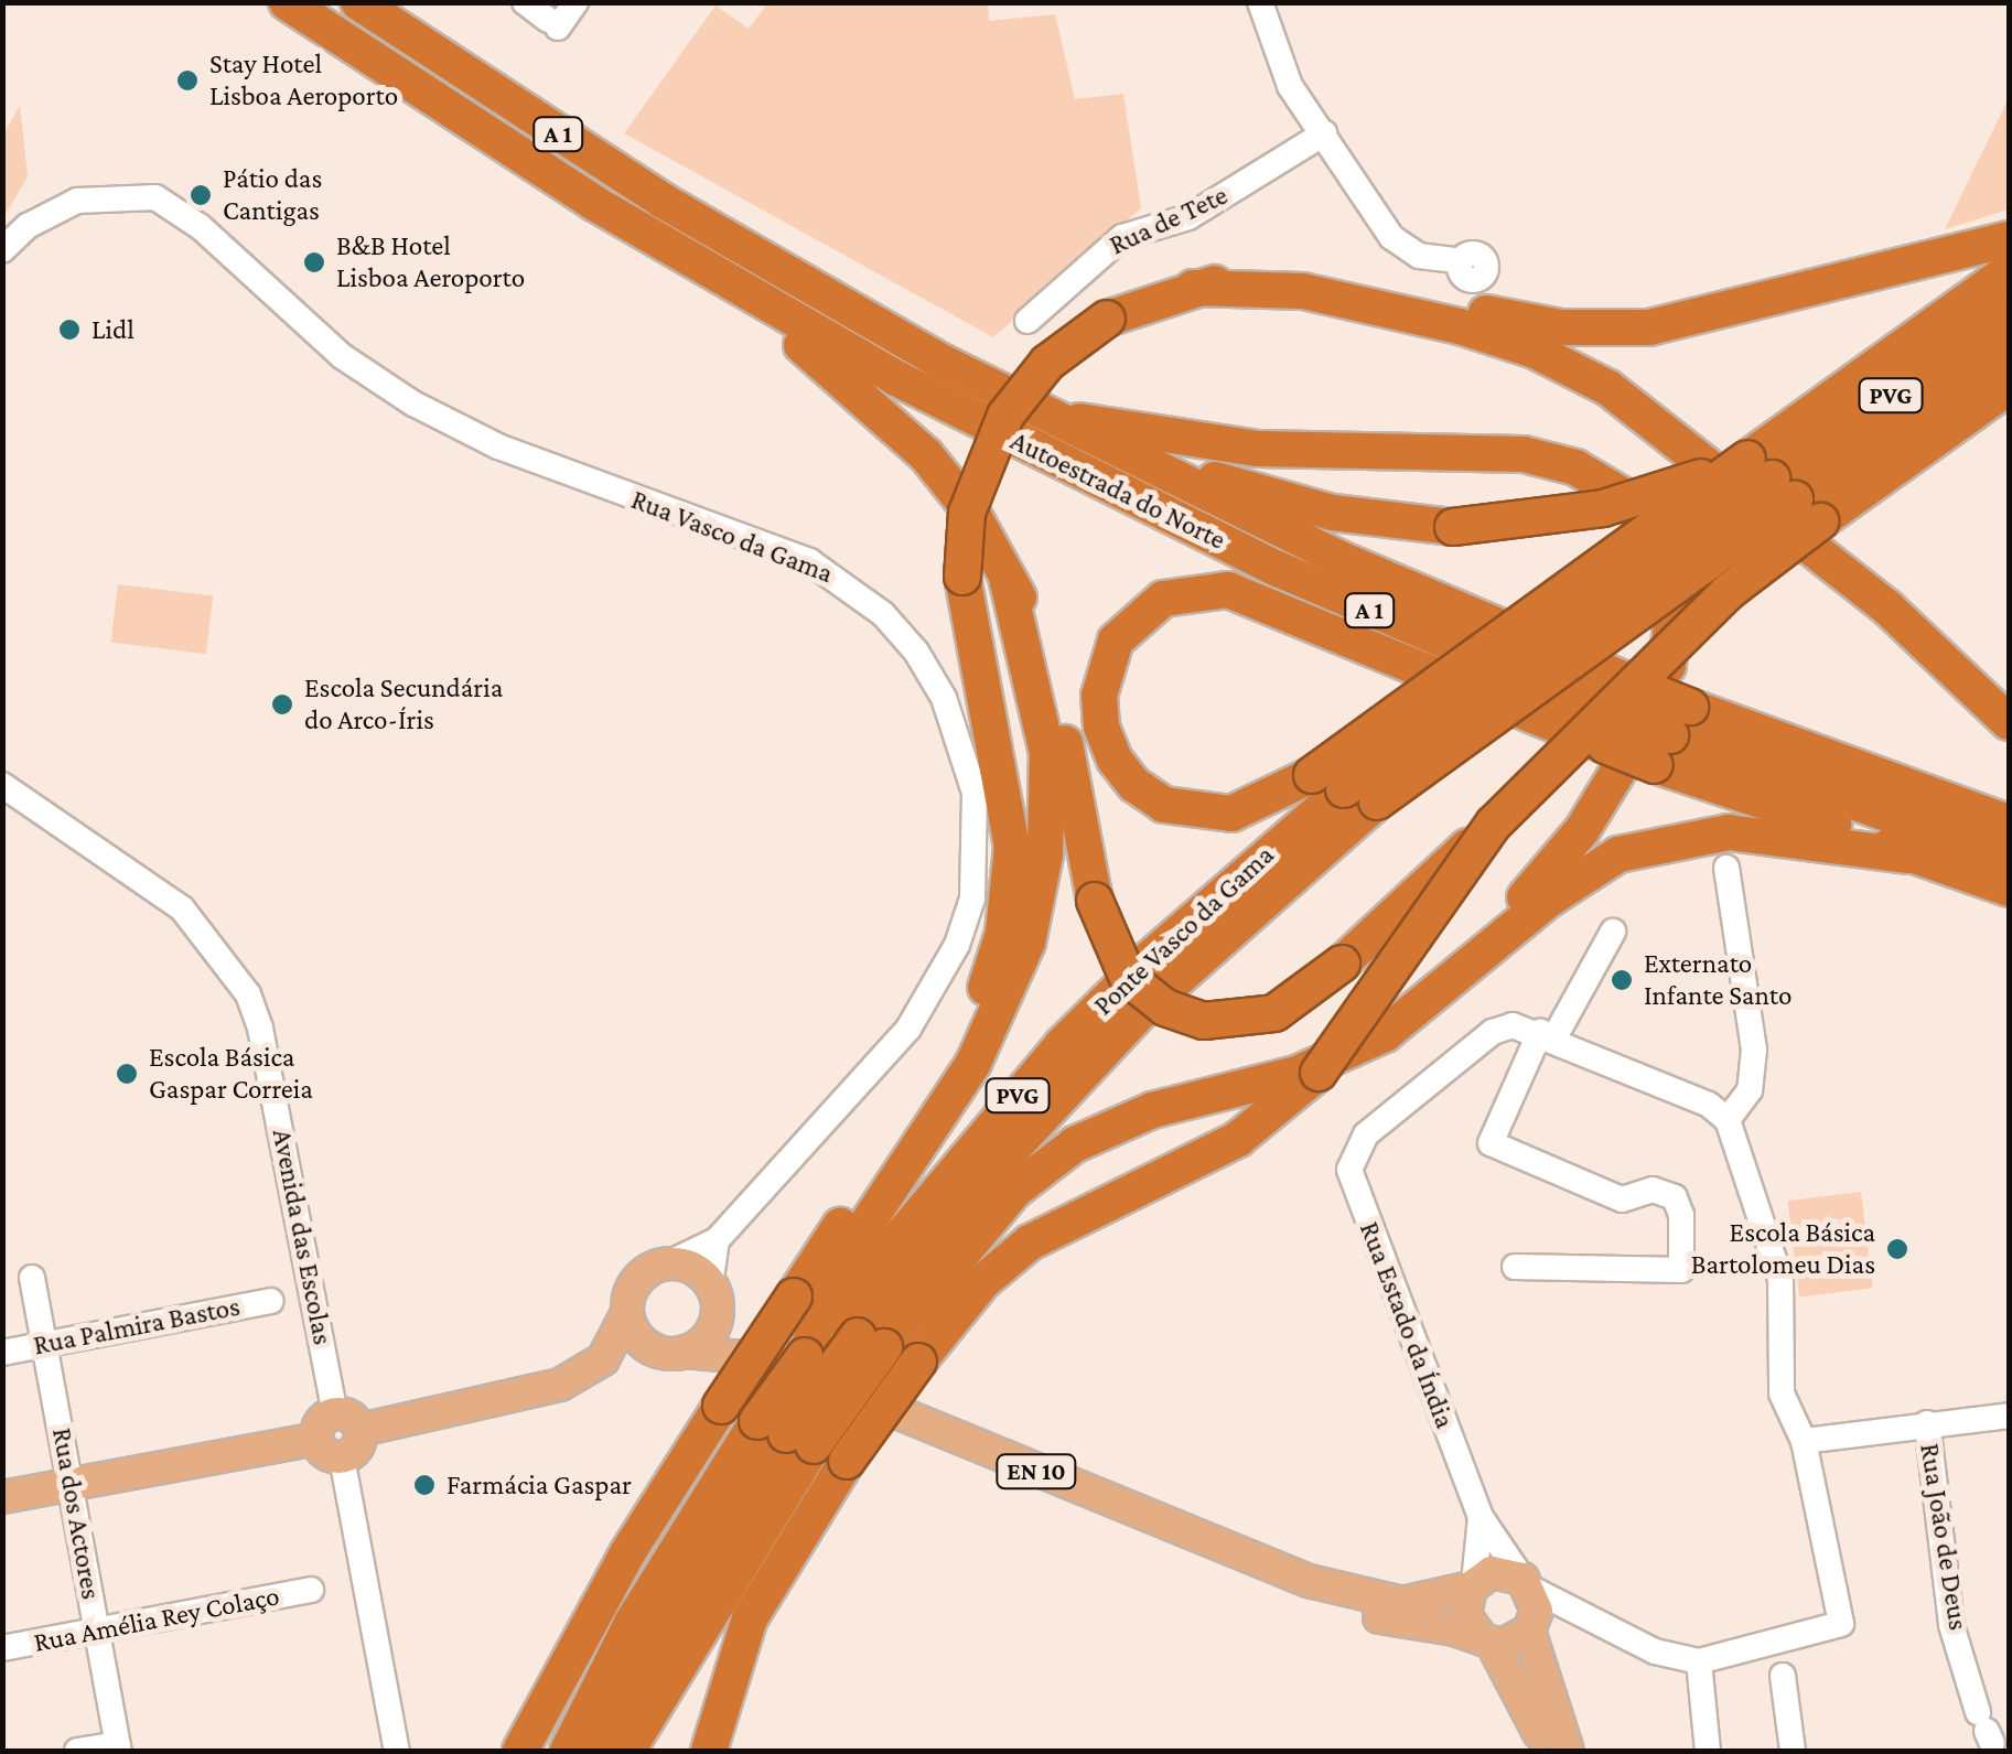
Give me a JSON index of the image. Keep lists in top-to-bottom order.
{
  "streets": {
    "highway": [
      "A 1",
      "PVG",
      "Autoestrada do Norte",
      "Ponte Vasco da Gama"
    ],
    "main road": ["EN 10"],
    "street": [
      "Rua de Tete",
      "Rua Vasco da Gama",
      "Avenida das Escolas",
      "Rua Estado da Índia",
      "Rua Palmira Bastos",
      "Rua dos Actores",
      "Rua João de Deus",
      "Rua Amélia Rey Colaço"
    ]
  },
  "crossings": [
    ["Rua Vasco da Gama", "EN 10"],
    ["Rua Estado da Índia", "EN 10"],
    ["Rua Palmira Bastos", "Rua dos Actores"],
    ["Rua dos Actores", "Rua Amélia Rey Colaço"]
  ],
  "places": [
    "Stay Hotel Lisboa Aeroporto",
    "Pátio das Cantigas",
    "B&B Hotel Lisboa Aeroporto",
    "Lidl",
    "Escola Secundária do Arco-Íris",
    "Externato Infante Santo",
    "Escola Básica Gaspar Correia",
    "Escola Básica Bartolomeu Dias",
    "Farmácia Gaspar"
  ]
}
